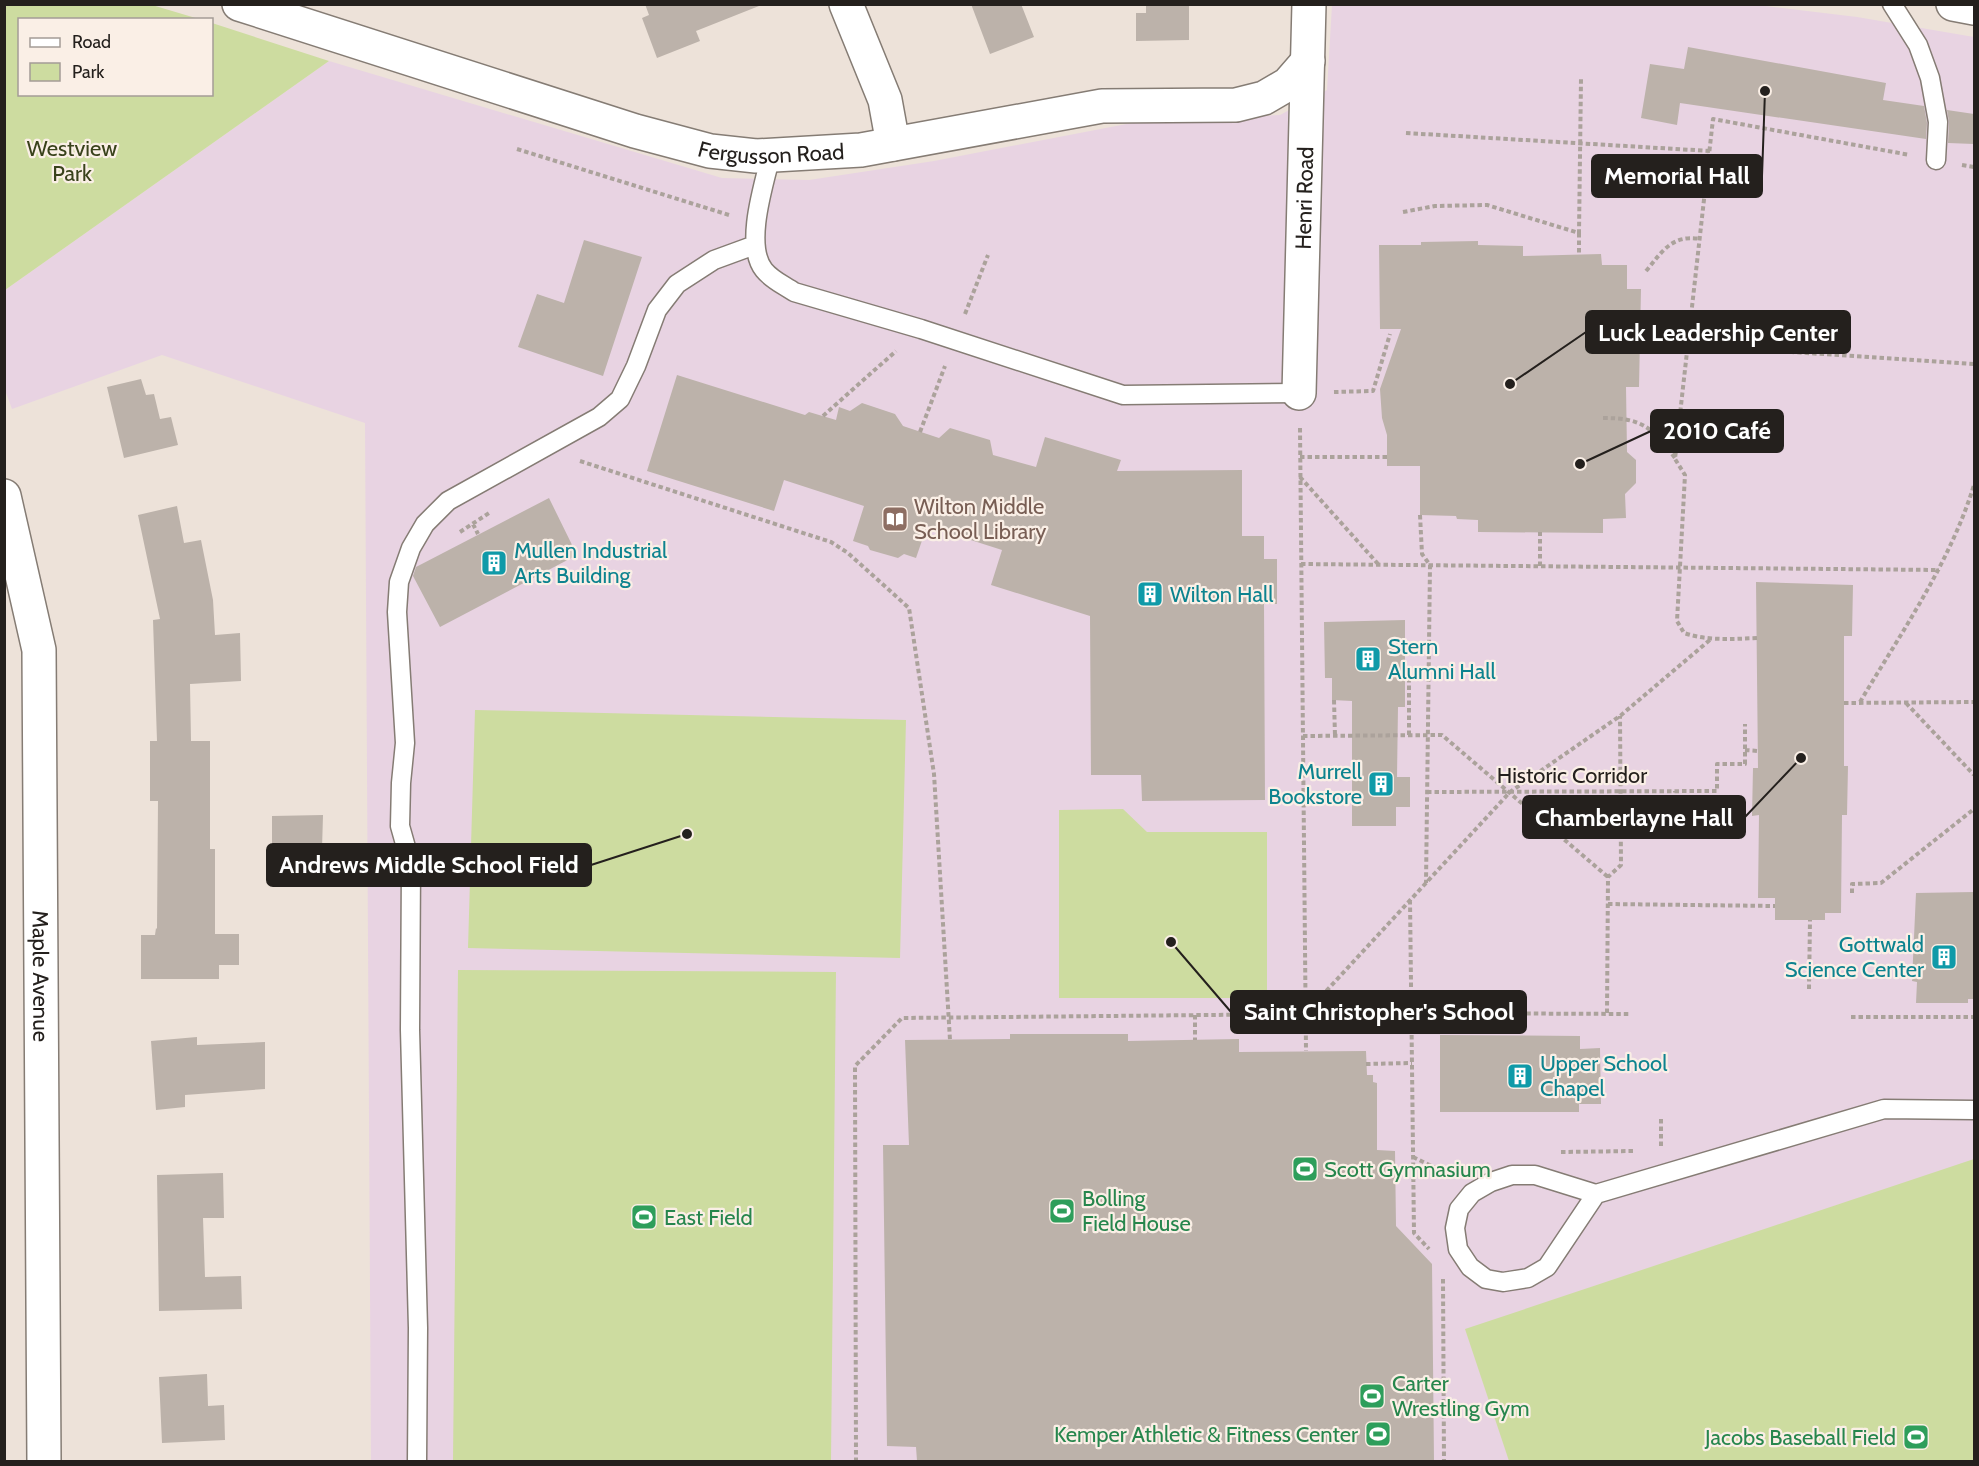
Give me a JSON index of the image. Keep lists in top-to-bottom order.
{
  "streets": {
    "street": ["Fergusson Road", "Henri Road", "Maple Avenue"],
    "path": ["Historic Corridor"]
  },
  "crossings": [
    ["Fergusson Road", "Henri Road"]
  ],
  "parks": ["Westview Park"],
  "places": {
    "other": [
      "Memorial Hall",
      "Luck Leadership Center",
      "2010 Café",
      "Chamberlayne Hall",
      "Andrews Middle School Field",
      "Saint Christopher's School"
    ],
    "library": ["Wilton Middle School Library"],
    "building": [
      "Mullen Industrial Arts Building",
      "Wilton Hall",
      "Stern Alumni Hall",
      "Murrell Bookstore",
      "Gottwald Science Center",
      "Upper School Chapel"
    ],
    "sports": [
      "Scott Gymnasium",
      "Bolling Field House",
      "East Field",
      "Carter Wrestling Gym",
      "Kemper Athletic & Fitness Center",
      "Jacobs Baseball Field"
    ]
  },
  "legend": ["Road", "Park"]
}
